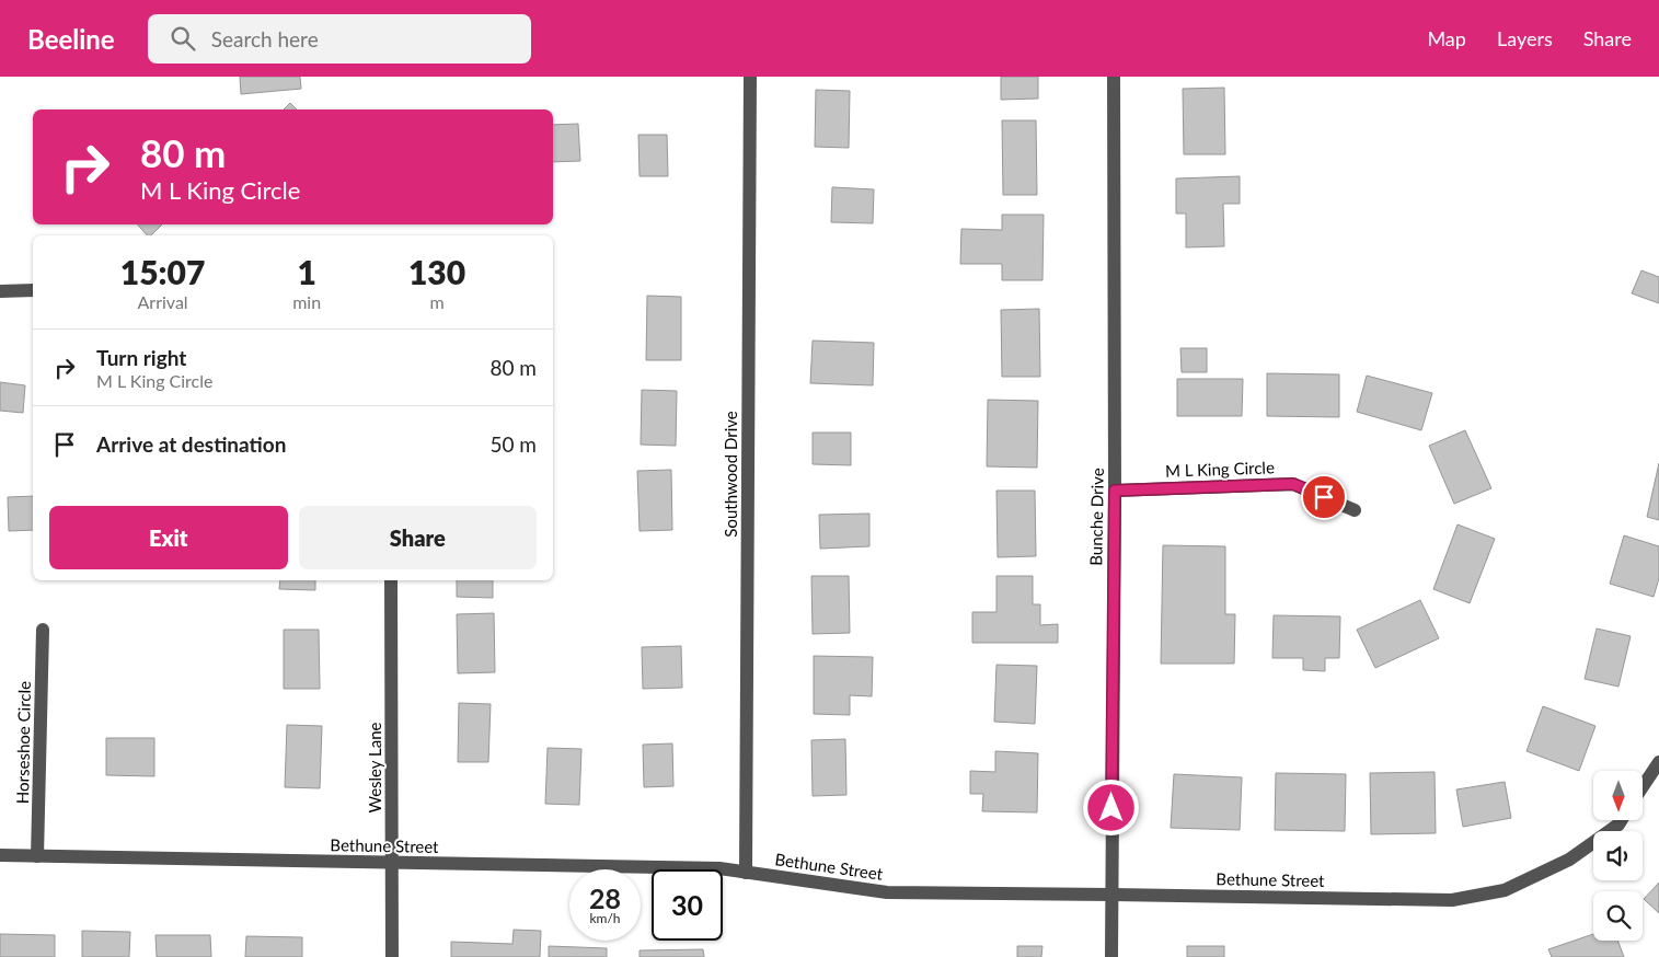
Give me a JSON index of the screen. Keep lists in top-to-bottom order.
{
  "streets": {
    "street": [
      "M L King Circle",
      "Southwood Drive",
      "Bunche Drive",
      "Horseshoe Circle",
      "Wesley Lane",
      "Bethune Street"
    ]
  },
  "crossings": [
    ["M L King Circle", "Bunche Drive"],
    ["Southwood Drive", "Bethune Street"],
    ["Bunche Drive", "Bethune Street"],
    ["Horseshoe Circle", "Bethune Street"],
    ["Wesley Lane", "Bethune Street"]
  ],
  "north": "bottom",
  "page": {
    "header": "Beeline",
    "search": "Search here",
    "nav": ["Map", "Layers", "Share"],
    "turn": ["80 m", "M L King Circle"],
    "eta": [
      "15:07",
      "Arrival",
      "1",
      "min",
      "130",
      "m"
    ],
    "list": [
      {
        "name": "Turn right",
        "note": "M L King Circle",
        "value": "80 m"
      },
      {
        "name": "Arrive at destination",
        "value": "50 m"
      }
    ],
    "buttons": ["Exit", "Share"],
    "speed": "28 km/h",
    "limit": "30"
  }
}
